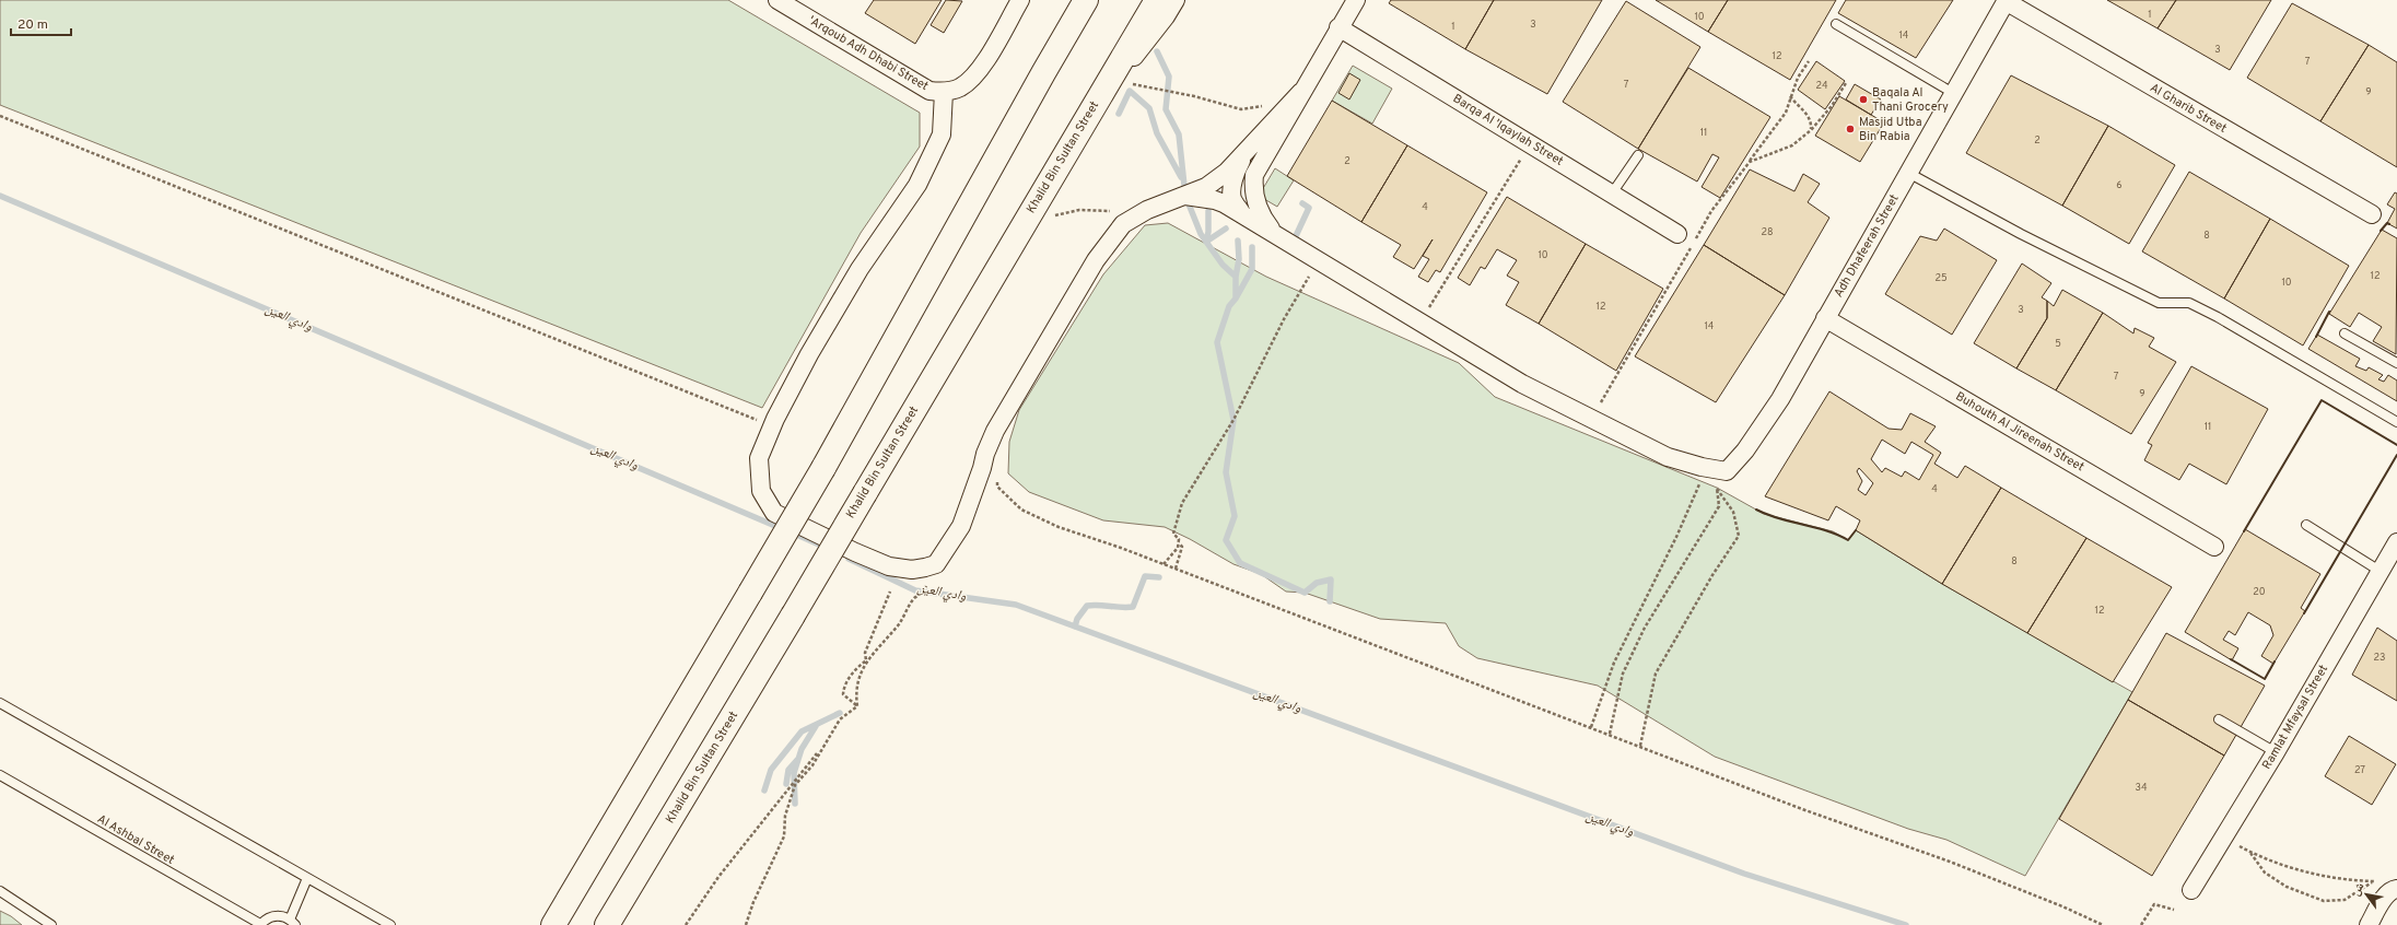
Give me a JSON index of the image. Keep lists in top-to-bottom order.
{
  "streets": {
    "main road": ["Khalid Bin Sultan Street"],
    "street": [
      "'Arqoub Adh Dhabi Street",
      "Al Gharib Street",
      "Barqa Al 'Iqaylah Street",
      "Adh Dhafeerah Street",
      "Buhouth Al Jireenah Street",
      "Ramlat Mfaysal Street"
    ],
    "lane": ["Al Ashbal Street"]
  },
  "crossings": [
    ["Al Gharib Street", "Adh Dhafeerah Street"],
    ["Adh Dhafeerah Street", "Buhouth Al Jireenah Street"]
  ],
  "water": ["وادي العين"],
  "places": ["Baqala Al Thani Grocery", "Masjid Utba Bin Rabia"],
  "house_numbers": [
    "1",
    "10",
    "3",
    "1",
    "14",
    "3",
    "12",
    "7",
    "7",
    "24",
    "9",
    "11",
    "2",
    "2",
    "6",
    "4",
    "28",
    "8",
    "10",
    "12",
    "25",
    "10",
    "12",
    "3",
    "14",
    "5",
    "7",
    "9",
    "11",
    "4",
    "8",
    "20",
    "12",
    "23",
    "27",
    "34"
  ],
  "scale_bar": "20 m",
  "north": "top left"
}
